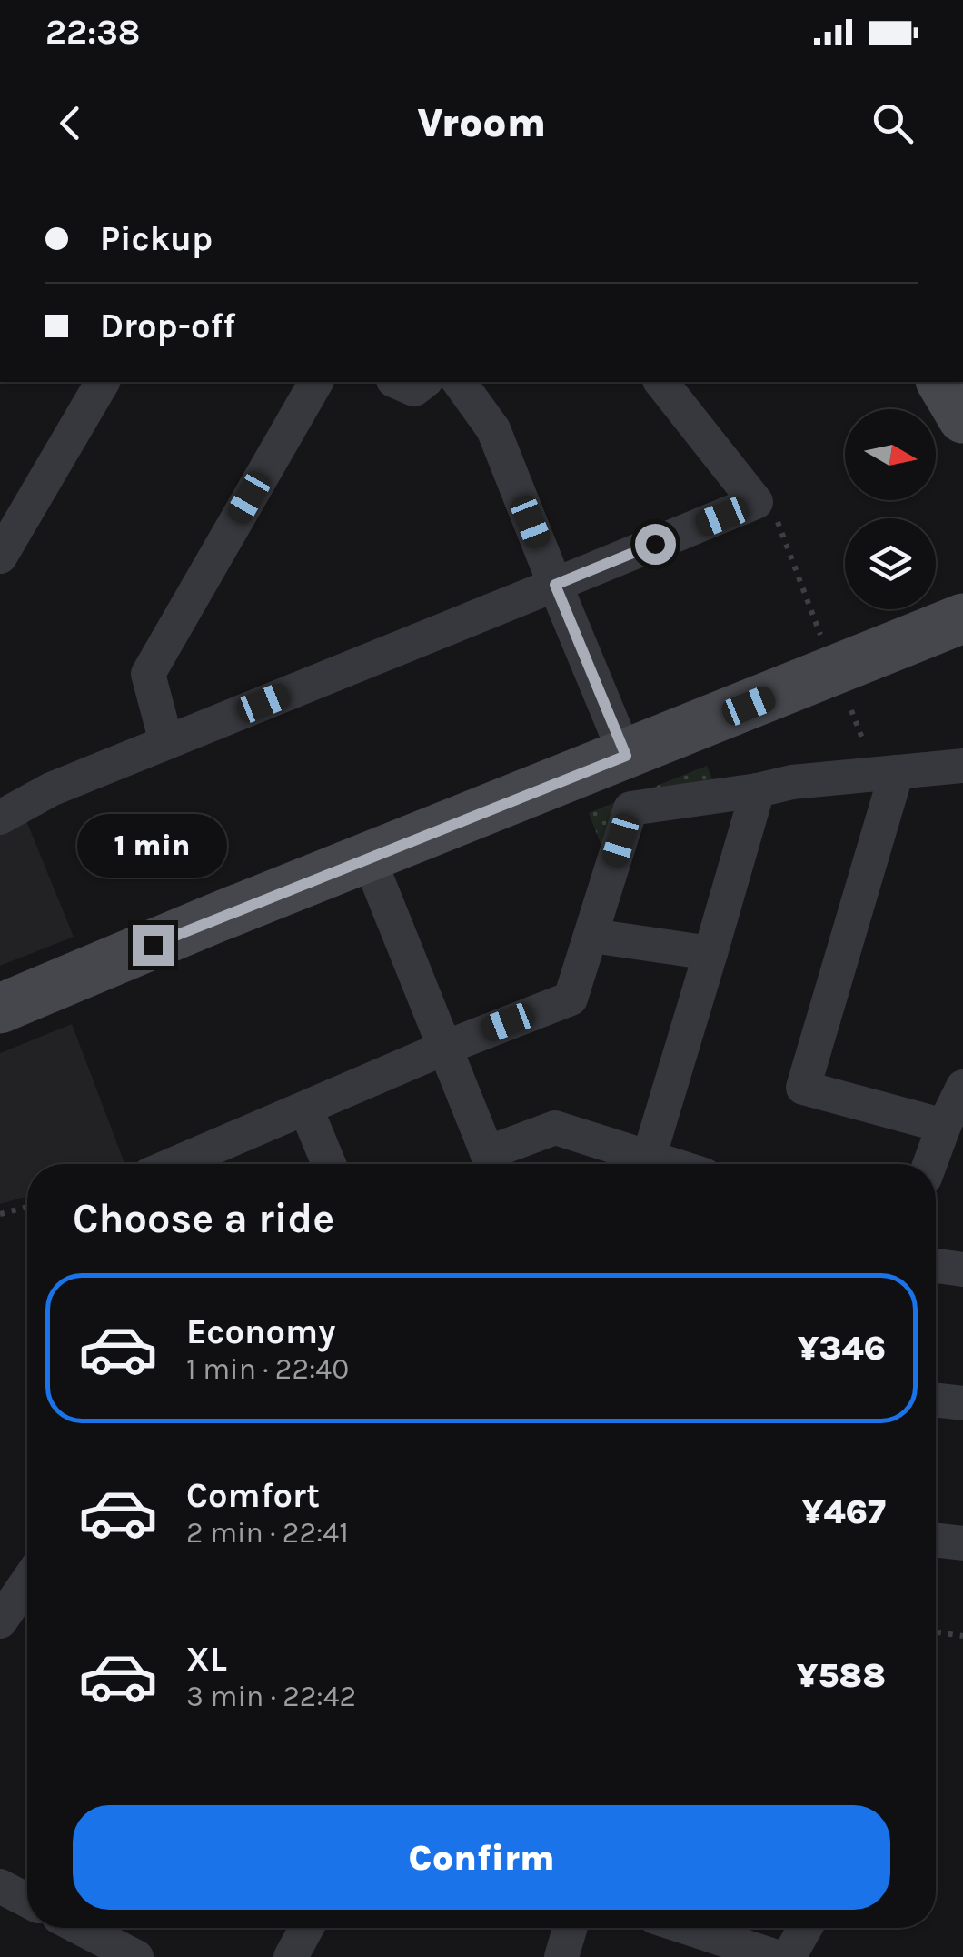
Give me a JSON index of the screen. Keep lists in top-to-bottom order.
{
  "north": "right",
  "page": {
    "status": "22:38",
    "header": "Vroom",
    "banner": ["Pickup", "Drop-off"],
    "bubble": "1 min",
    "heading": "Choose a ride",
    "list": [
      {
        "name": "Economy",
        "note": "1 min · 22:40",
        "value": "¥346"
      },
      {
        "name": "Comfort",
        "note": "2 min · 22:41",
        "value": "¥467"
      },
      {
        "name": "XL",
        "note": "3 min · 22:42",
        "value": "¥588"
      }
    ],
    "buttons": "Confirm"
  }
}
